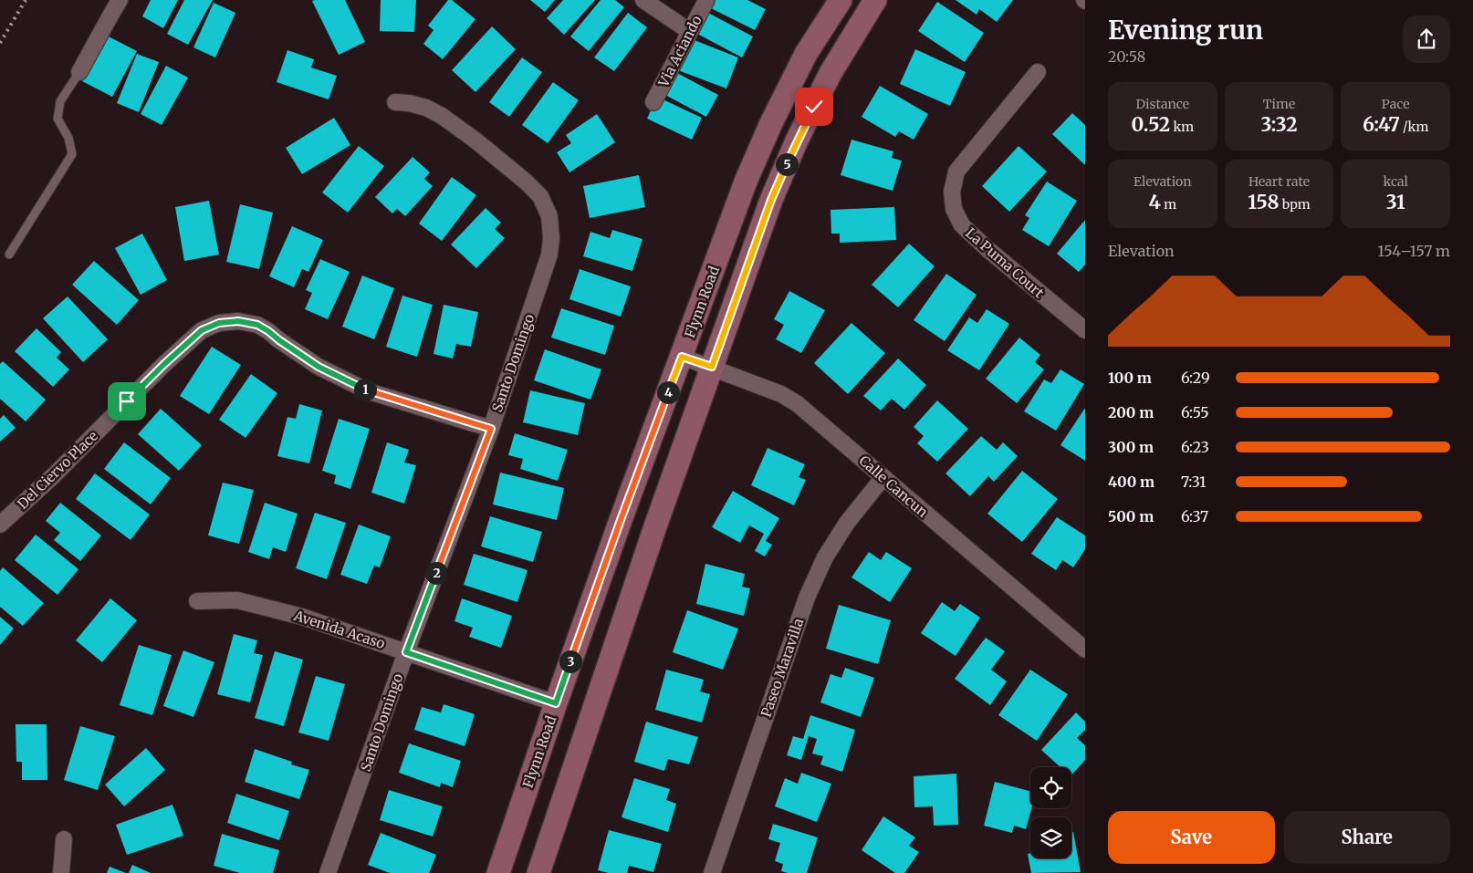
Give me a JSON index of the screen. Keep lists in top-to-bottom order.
{
  "streets": {
    "main road": ["Flynn Road"],
    "street": [
      "Via Aciando",
      "La Puma Court",
      "Santo Domingo",
      "Del Ciervo Place",
      "Calle Cancun",
      "Avenida Acaso",
      "Paseo Maravilla"
    ]
  },
  "crossings": [
    ["Flynn Road", "Calle Cancun"],
    ["Flynn Road", "Avenida Acaso"],
    ["Santo Domingo", "Del Ciervo Place"],
    ["Santo Domingo", "Avenida Acaso"],
    ["Calle Cancun", "Paseo Maravilla"]
  ],
  "page": {
    "heading": ["Evening run", "20:58"],
    "stats": [
      ["Distance", "0.52 km"],
      ["Time", "3:32"],
      ["Pace", "6:47 /km"],
      ["Elevation", "4 m"],
      ["Heart rate", "158 bpm"],
      ["kcal", "31"]
    ],
    "pins": [
      "5",
      "1",
      "4",
      "2",
      "3"
    ],
    "chart": ["Elevation", "154–157 m"],
    "list": [
      {
        "name": "100 m",
        "note": "6:29"
      },
      {
        "name": "200 m",
        "note": "6:55"
      },
      {
        "name": "300 m",
        "note": "6:23"
      },
      {
        "name": "400 m",
        "note": "7:31"
      },
      {
        "name": "500 m",
        "note": "6:37"
      }
    ],
    "buttons": ["Save", "Share"]
  }
}
